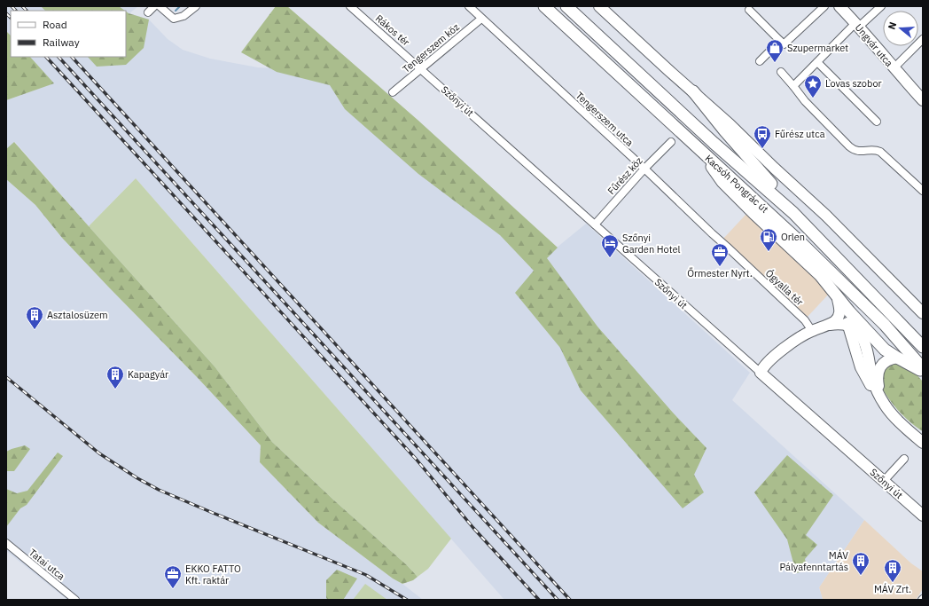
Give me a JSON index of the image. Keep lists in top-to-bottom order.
{
  "streets": {
    "main road": ["Kacsóh Pongrác út"],
    "street": [
      "Rákos tér",
      "Ungvár utca",
      "Tengerszem köz",
      "Szőnyi út",
      "Tengerszem utca",
      "Fűrész köz",
      "Ógyalla tér",
      "Tatai utca"
    ]
  },
  "crossings": [
    ["Rákos tér", "Tengerszem köz"],
    ["Rákos tér", "Szőnyi út"],
    ["Tengerszem köz", "Szőnyi út"],
    ["Tengerszem köz", "Tengerszem utca"],
    ["Szőnyi út", "Fűrész köz"],
    ["Tengerszem utca", "Fűrész köz"],
    ["Tengerszem utca", "Ógyalla tér"]
  ],
  "places": {
    "shop": ["Szupermarket"],
    "place": ["Lovas szobor"],
    "bus stop": ["Fűrész utca"],
    "fuel station": ["Orlen"],
    "hotel": ["Szőnyi Garden Hotel"],
    "office": ["Őrmester Nyrt.", "EKKO FATTO Kft. raktár"],
    "building": [
      "Asztalosüzem",
      "Kapagyár",
      "MÁV Pályafenntartás",
      "MÁV Zrt."
    ]
  },
  "legend": ["Road", "Railway"],
  "north": "left"
}
